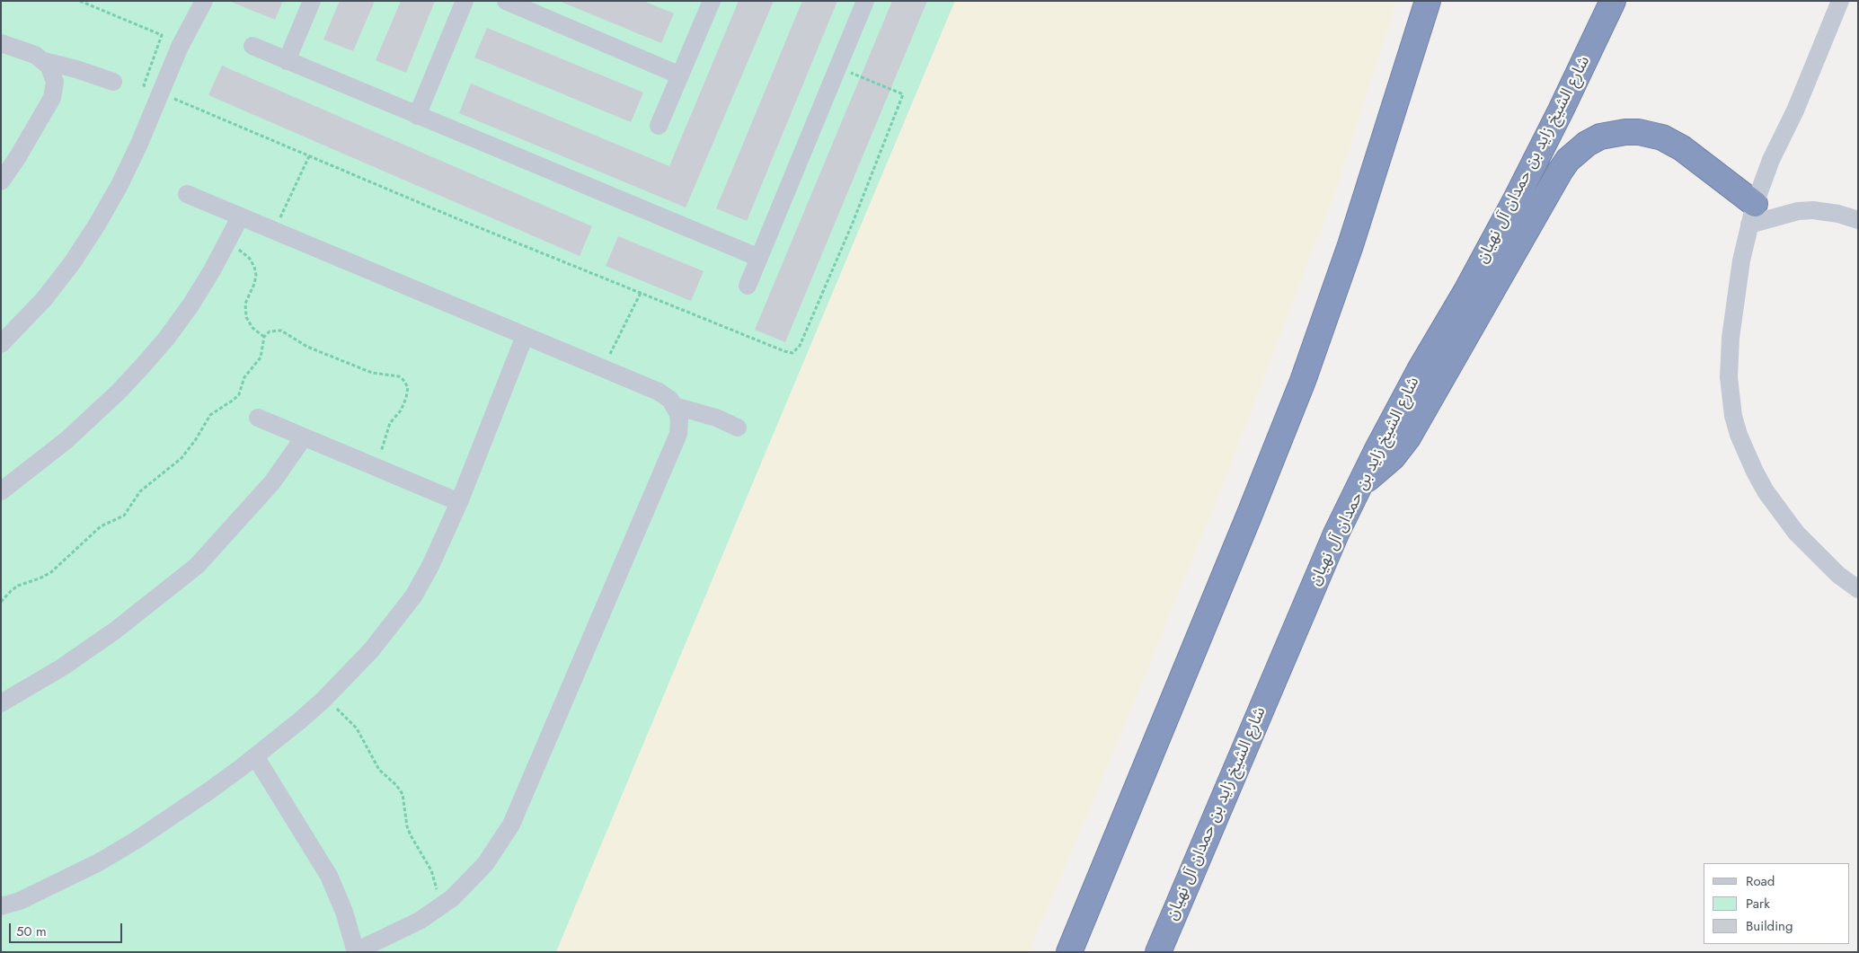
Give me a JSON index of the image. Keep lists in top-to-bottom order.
{
  "streets": {
    "highway": ["شارع الشيخ زايد بن حمدان آل نهيان"]
  },
  "legend": ["Road", "Park", "Building"],
  "scale_bar": "50 m"
}
